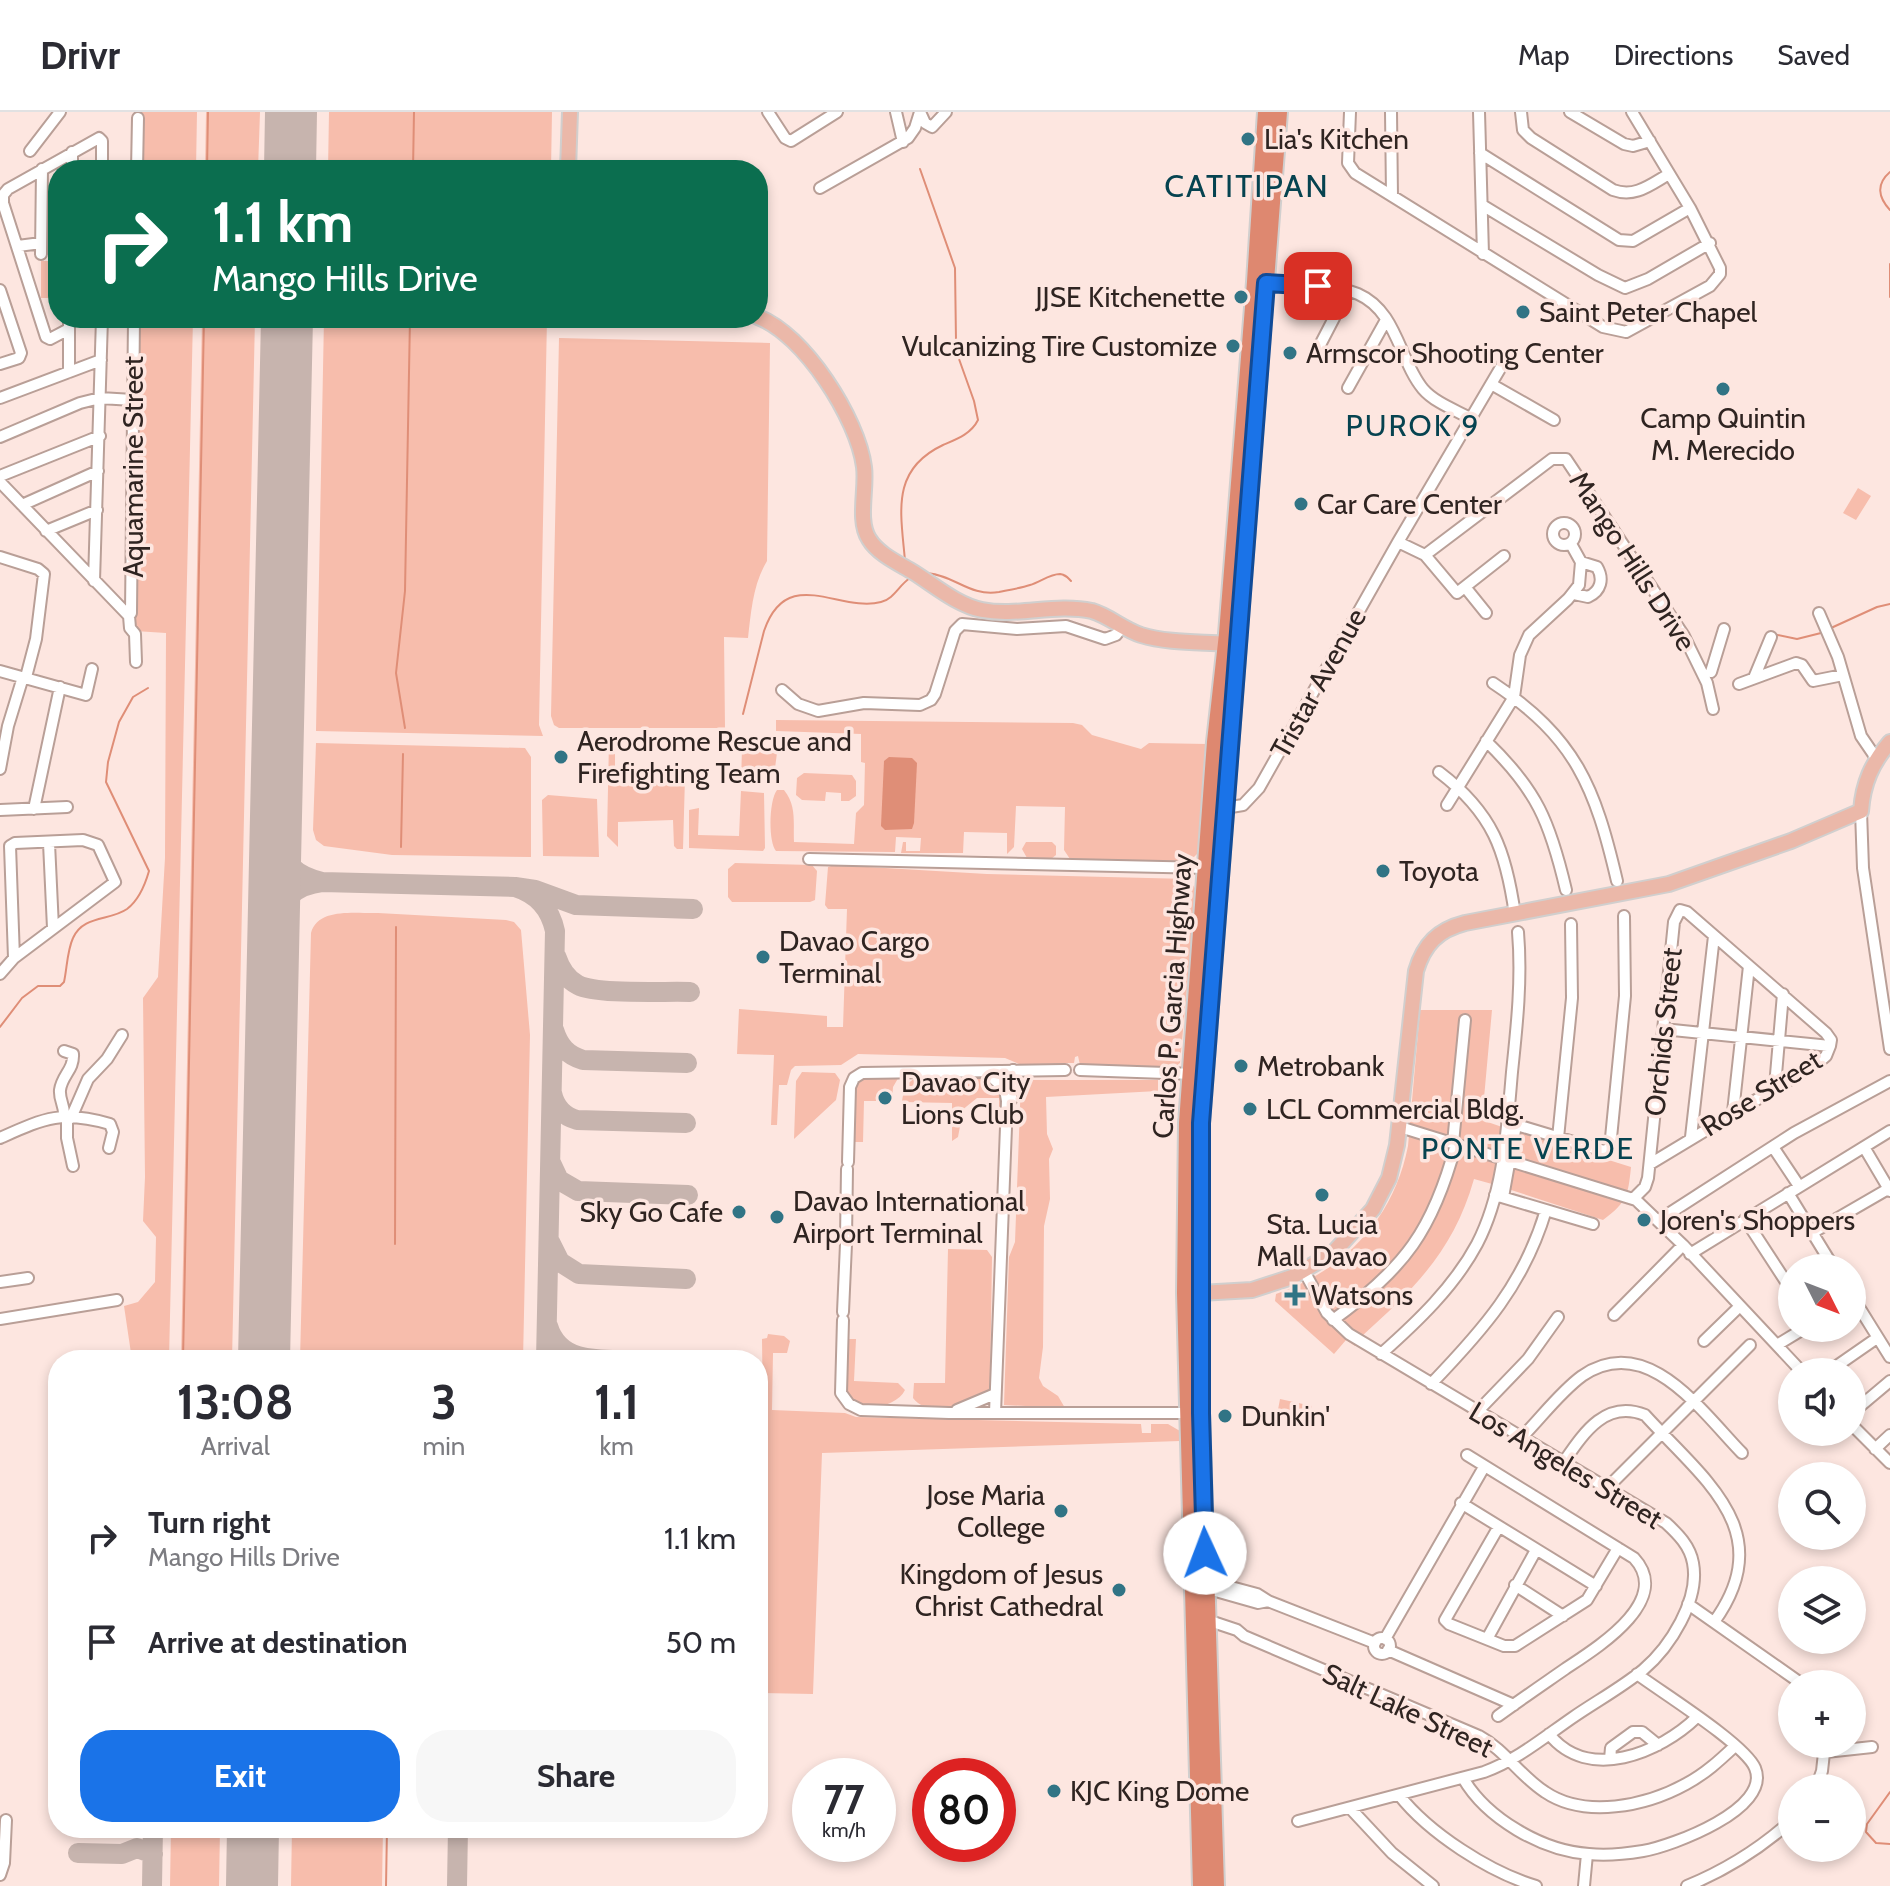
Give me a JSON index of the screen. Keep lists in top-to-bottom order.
{
  "streets": {
    "highway": ["Carlos P. Garcia Highway"],
    "street": [
      "Aquamarine Street",
      "Mango Hills Drive",
      "Tristar Avenue",
      "Orchids Street",
      "Rose Street",
      "Los Angeles Street",
      "Salt Lake Street"
    ]
  },
  "crossings": [
    ["Tristar Avenue", "Carlos P. Garcia Highway"],
    ["Carlos P. Garcia Highway", "Salt Lake Street"],
    ["Orchids Street", "Rose Street"],
    ["Los Angeles Street", "Salt Lake Street"]
  ],
  "districts": ["CATITIPAN", "PUROK 9", "PONTE VERDE"],
  "places": {
    "other": [
      "Lia's Kitchen",
      "JJSE Kitchenette",
      "Saint Peter Chapel",
      "Vulcanizing Tire Customize",
      "Armscor Shooting Center",
      "Camp Quintin M. Merecido",
      "Car Care Center",
      "Aerodrome Rescue and Firefighting Team",
      "Toyota",
      "Davao Cargo Terminal",
      "Metrobank",
      "Davao City Lions Club",
      "LCL Commercial Bldg.",
      "Sta. Lucia Mall Davao",
      "Sky Go Cafe",
      "Davao International Airport Terminal",
      "Joren's Shoppers",
      "Dunkin'",
      "Jose Maria College",
      "Kingdom of Jesus Christ Cathedral",
      "KJC King Dome"
    ],
    "health": ["Watsons"]
  },
  "north": "bottom right",
  "page": {
    "header": "Drivr",
    "nav": ["Map", "Directions", "Saved"],
    "turn": ["1.1 km", "Mango Hills Drive"],
    "map_buttons": ["+", "−"],
    "eta": [
      "13:08",
      "Arrival",
      "3",
      "min",
      "1.1",
      "km"
    ],
    "list": [
      {
        "name": "Turn right",
        "note": "Mango Hills Drive",
        "value": "1.1 km"
      },
      {
        "name": "Arrive at destination",
        "value": "50 m"
      }
    ],
    "buttons": ["Exit", "Share"],
    "speed": "77 km/h",
    "limit": "80"
  }
}
